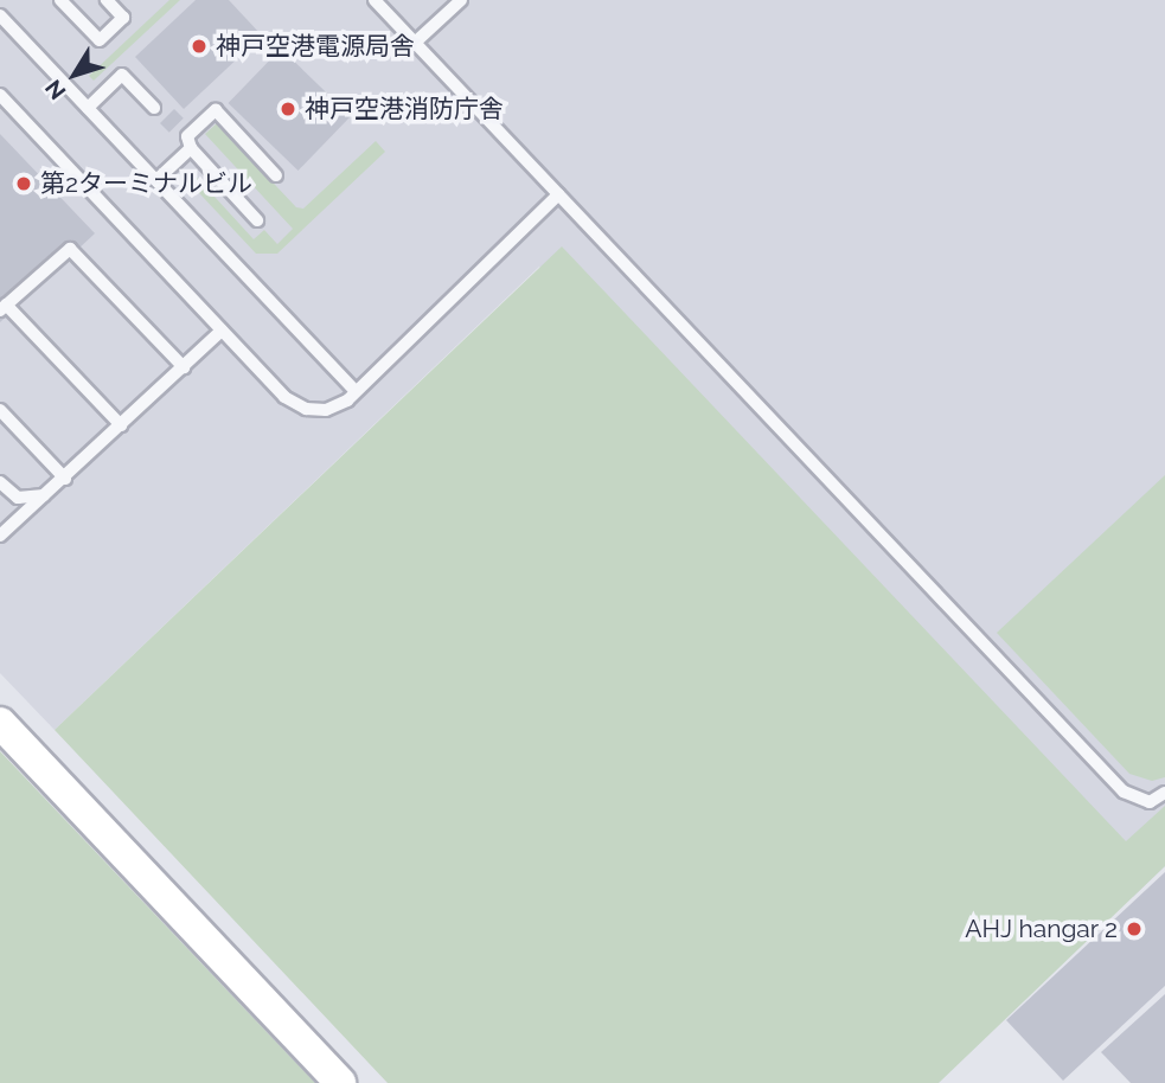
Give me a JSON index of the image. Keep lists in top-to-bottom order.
{
  "places": [
    "神戸空港電源局舎",
    "神戸空港消防庁舎",
    "第2ターミナルビル",
    "AHJ hangar 2"
  ],
  "north": "bottom left"
}
